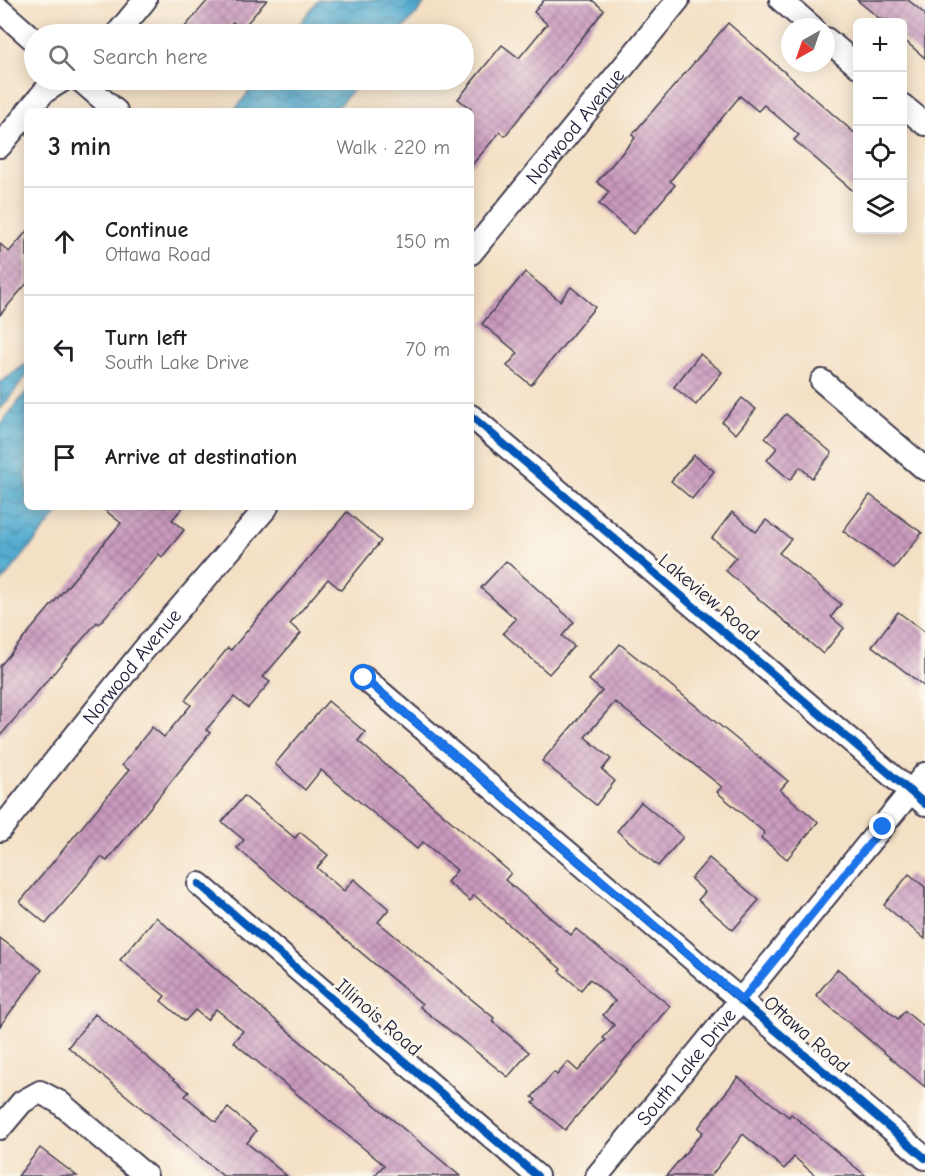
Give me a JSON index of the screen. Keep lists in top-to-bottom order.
{
  "streets": {
    "street": [
      "Norwood Avenue",
      "Lakeview Road",
      "Illinois Road",
      "Ottawa Road",
      "South Lake Drive"
    ]
  },
  "crossings": [
    ["Lakeview Road", "South Lake Drive"],
    ["Ottawa Road", "South Lake Drive"]
  ],
  "north": "bottom left",
  "page": {
    "map_buttons": ["+", "−"],
    "search": "Search here",
    "heading": ["3 min", "Walk · 220 m"],
    "list": [
      ["Continue", "Ottawa Road", "150 m"],
      ["Turn left", "South Lake Drive", "70 m"],
      "Arrive at destination"
    ]
  }
}
